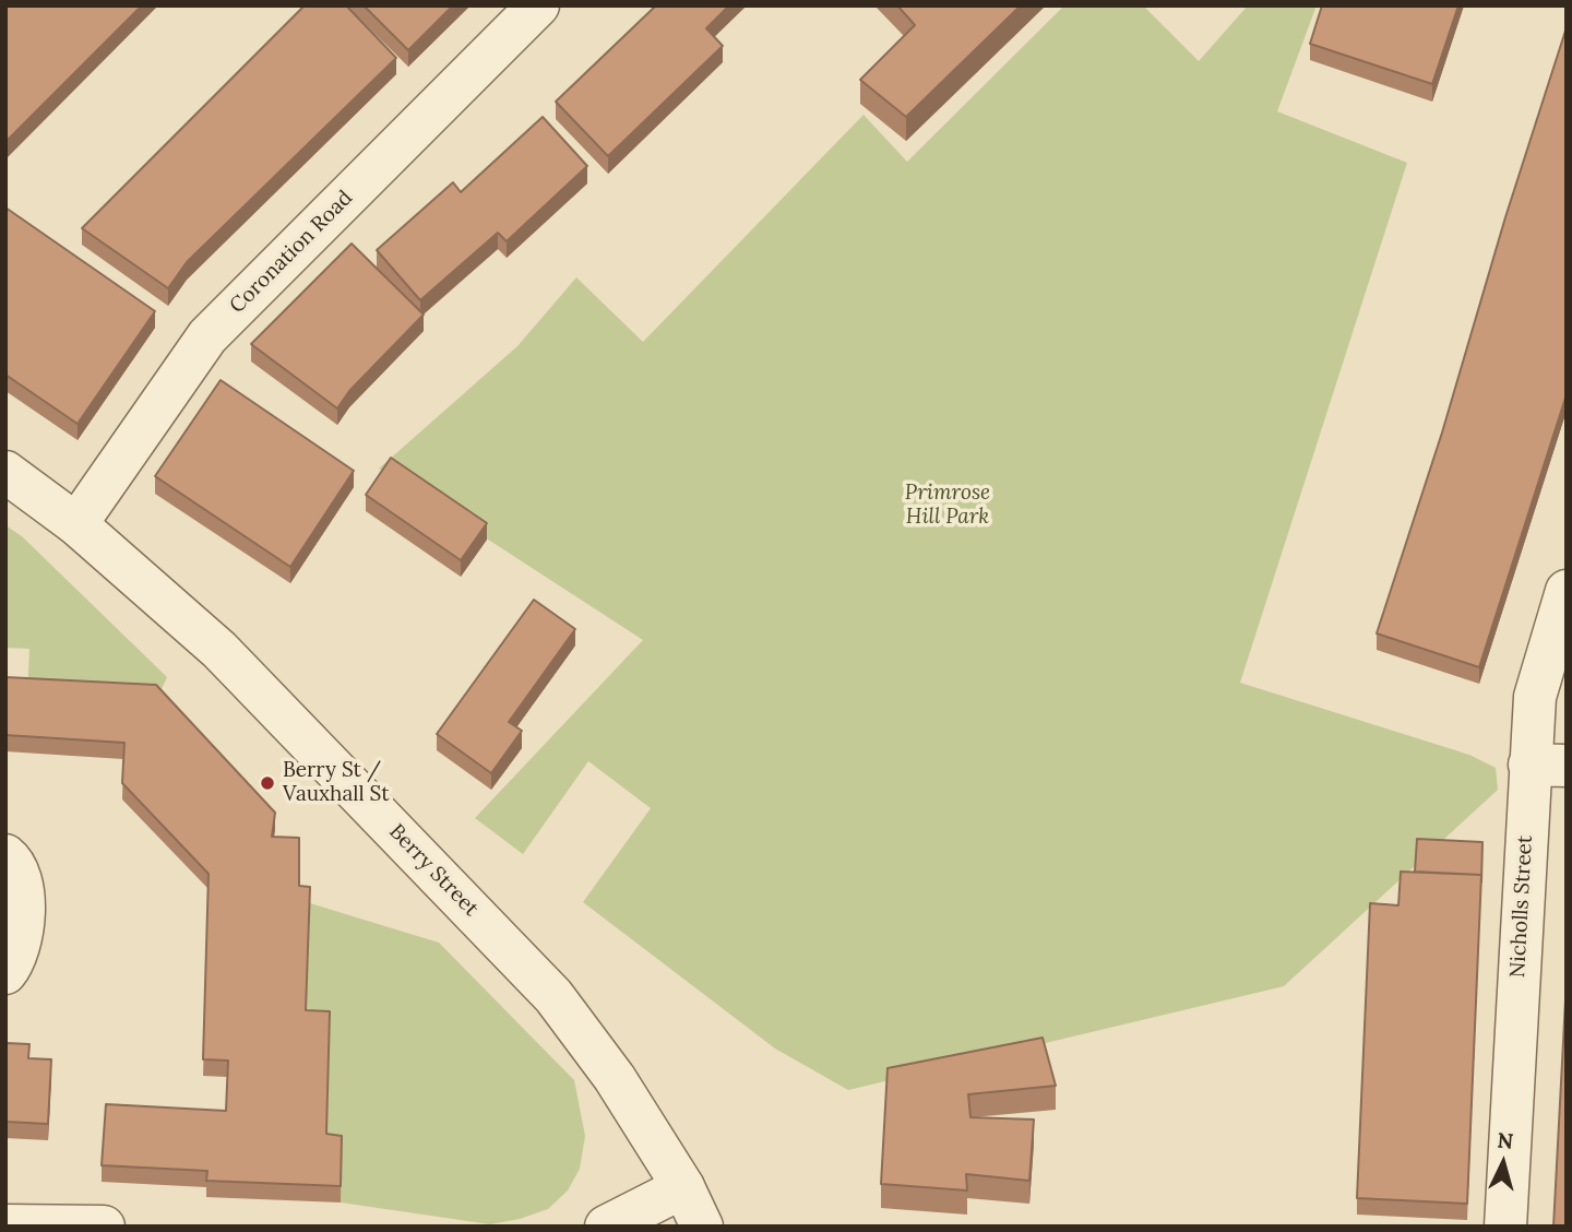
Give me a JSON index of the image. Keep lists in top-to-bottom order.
{
  "streets": {
    "street": ["Coronation Road", "Berry Street", "Nicholls Street"]
  },
  "crossings": [
    ["Coronation Road", "Berry Street"]
  ],
  "parks": ["Primrose Hill Park"],
  "places": ["Berry St / Vauxhall St"],
  "north": "top"
}
